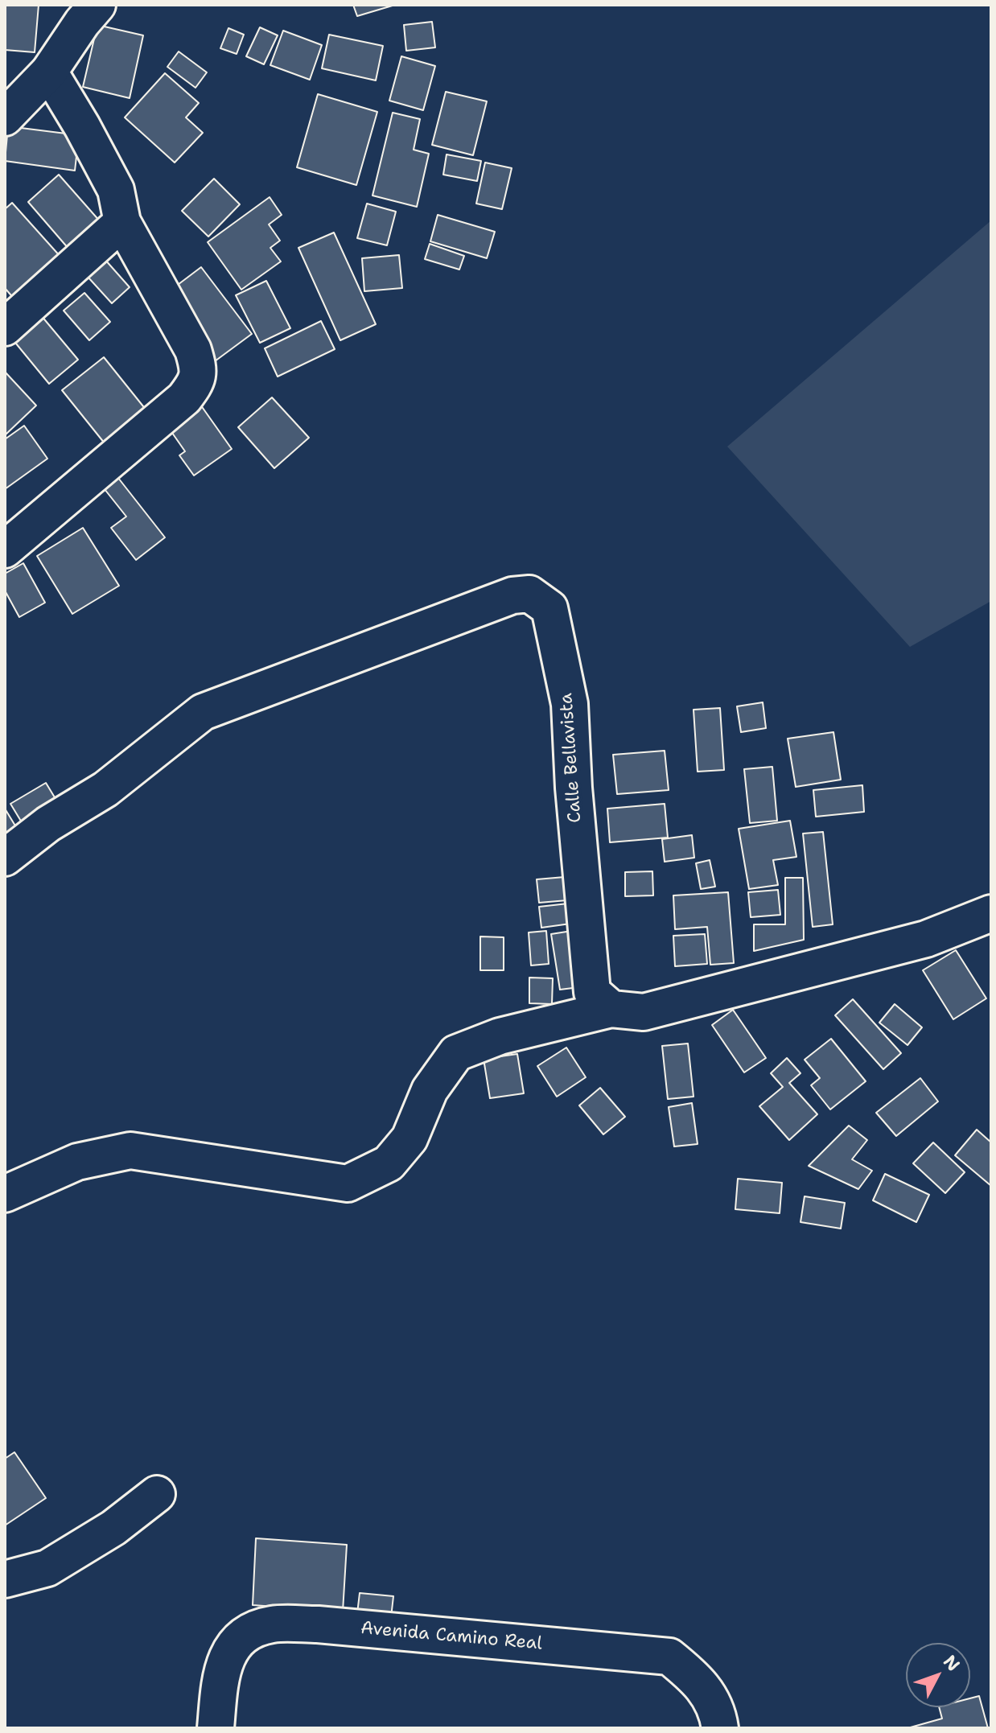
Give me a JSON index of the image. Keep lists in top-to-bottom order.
{
  "streets": {
    "street": ["Calle Bellavista", "Avenida Camino Real"]
  },
  "north": "top right"
}
